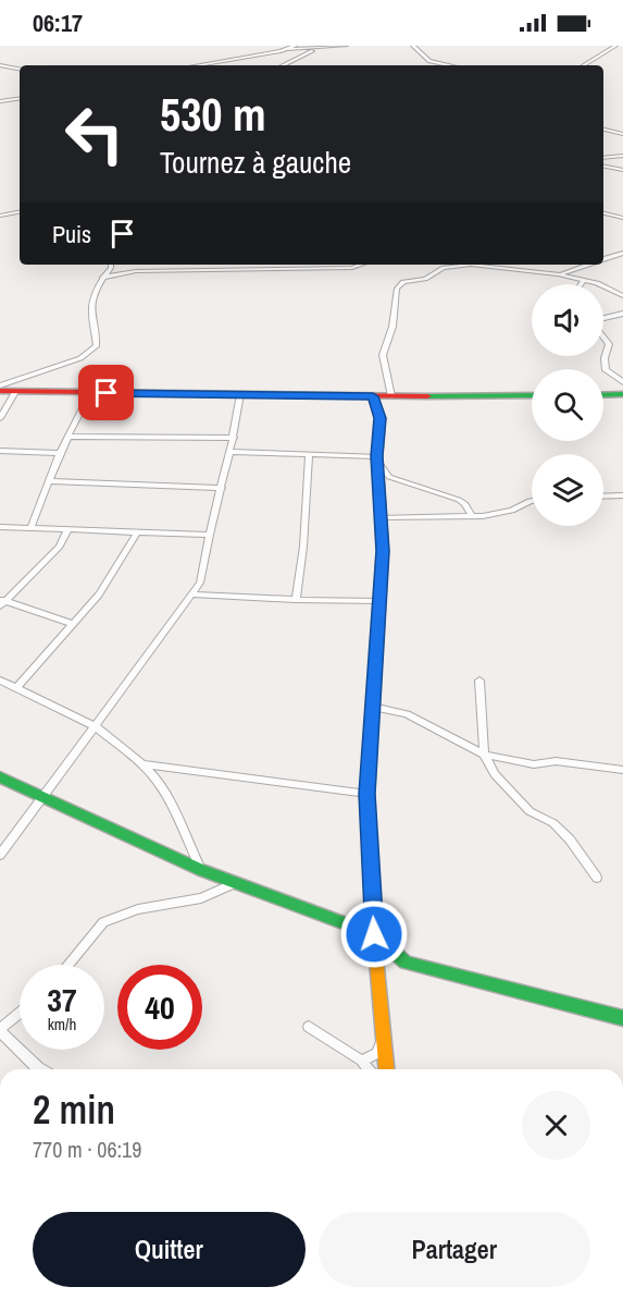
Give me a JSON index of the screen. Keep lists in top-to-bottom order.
{
  "page": {
    "status": "06:17",
    "turn": ["530 m", "Tournez à gauche"],
    "then": "Puis",
    "speed": "37 km/h",
    "limit": "40",
    "heading": ["2 min", "770 m · 06:19"],
    "buttons": ["Quitter", "Partager"]
  }
}
